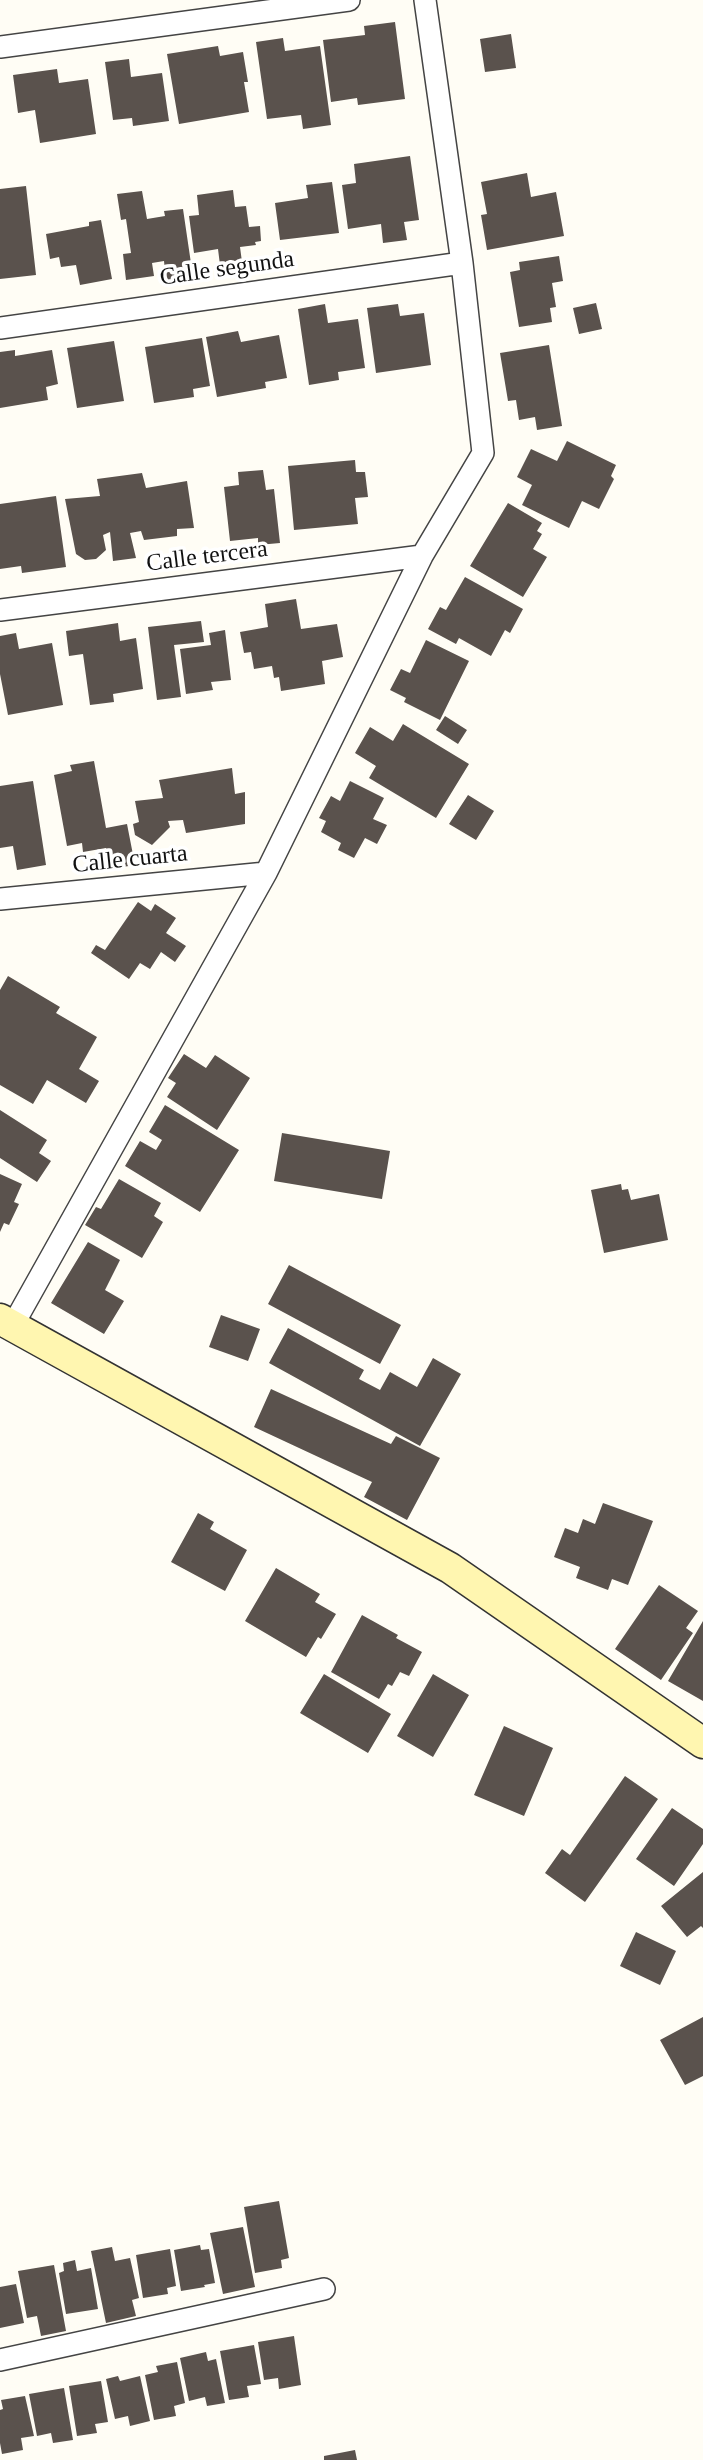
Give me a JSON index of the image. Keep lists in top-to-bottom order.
{
  "streets": {
    "street": ["Calle segunda", "Calle tercera", "Calle cuarta"]
  }
}
